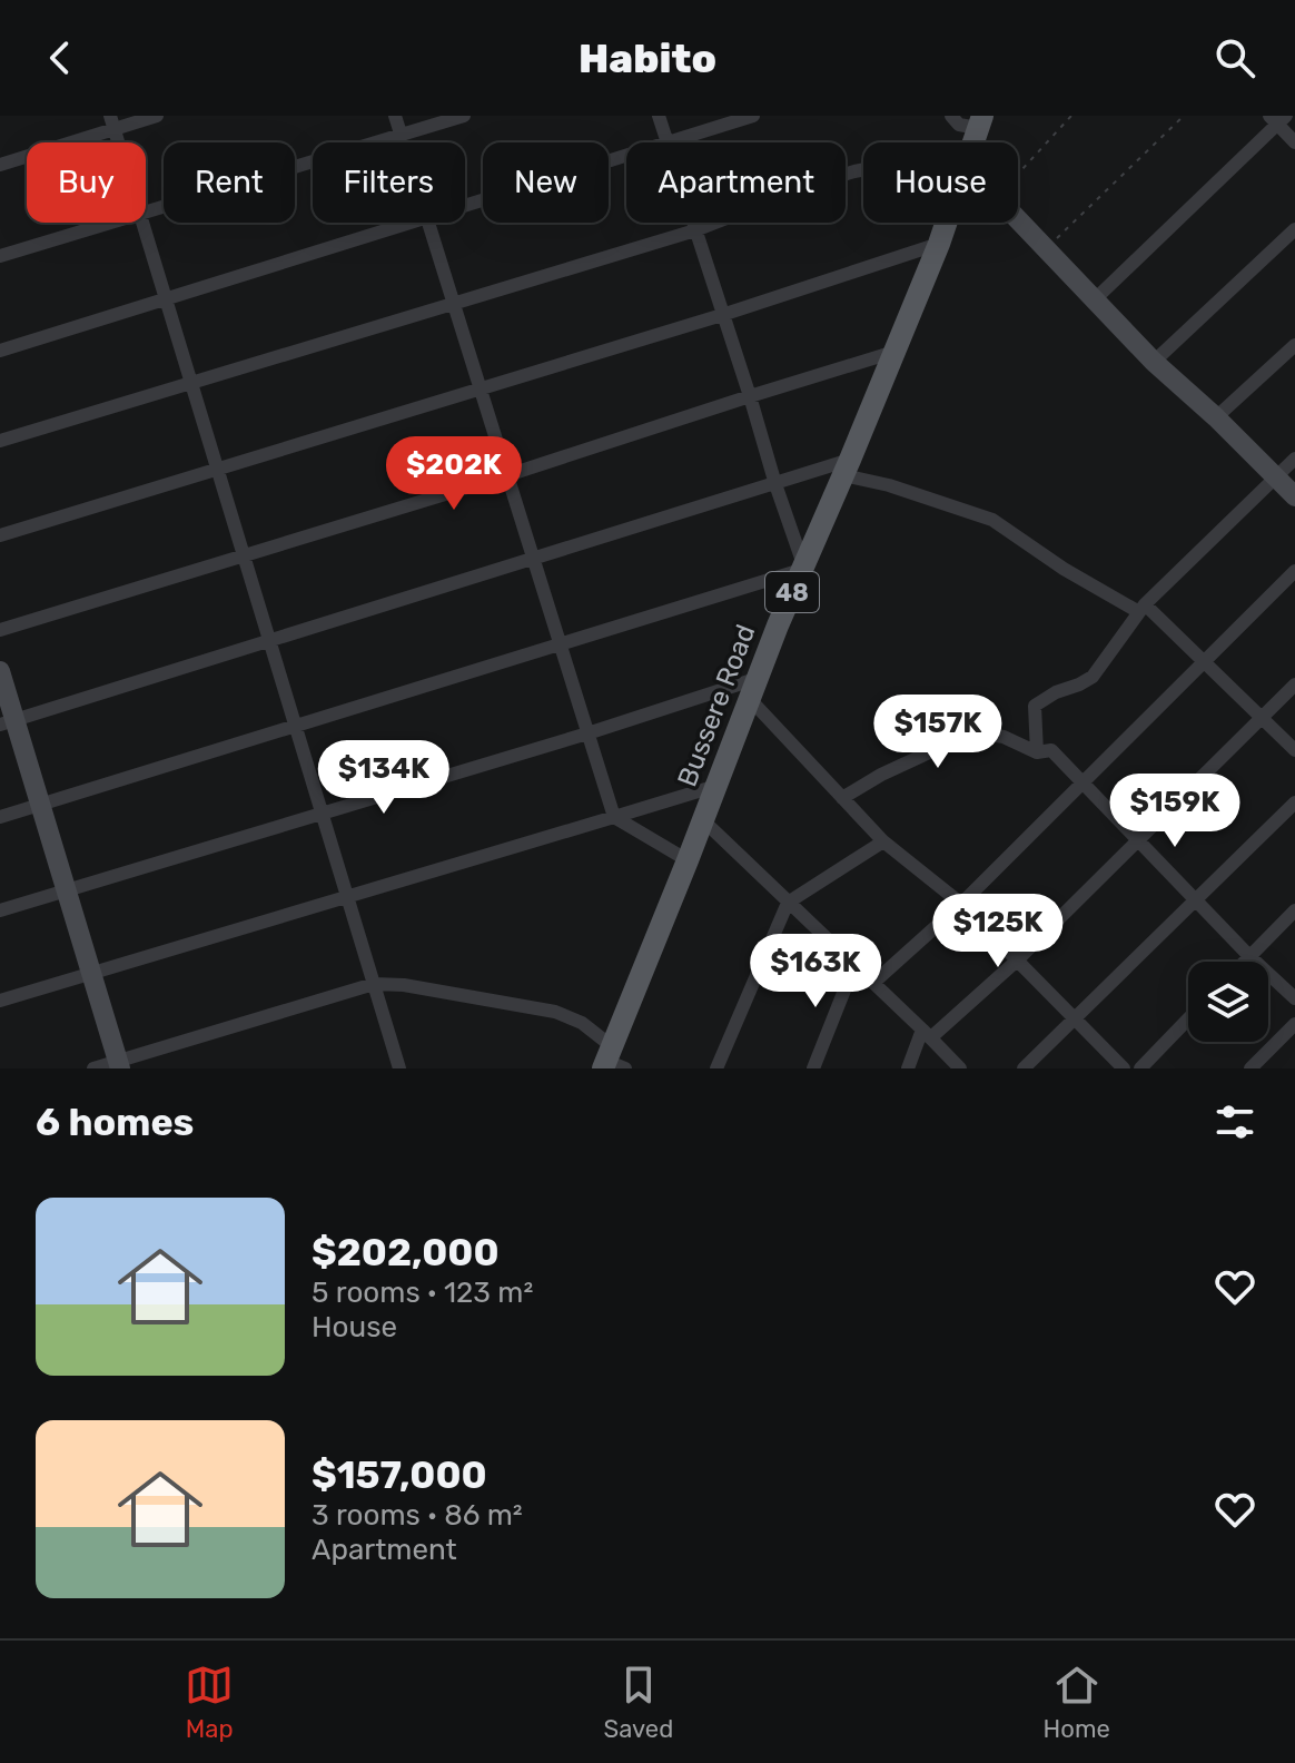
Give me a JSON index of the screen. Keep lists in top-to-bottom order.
{
  "streets": {
    "main road": ["48", "Bussere Road"]
  },
  "page": {
    "header": "Habito",
    "chip": [
      "Buy",
      "Rent",
      "Filters",
      "New",
      "Apartment",
      "House"
    ],
    "price": [
      "$202K",
      "$157K",
      "$134K",
      "$159K",
      "$125K",
      "$163K"
    ],
    "heading": "6 homes",
    "list": [
      {
        "name": "$202,000",
        "note": "5 rooms · 123 m² · House"
      },
      {
        "name": "$157,000",
        "note": "3 rooms · 86 m² · Apartment"
      }
    ],
    "tabs": ["Map", "Saved", "Home"]
  }
}
